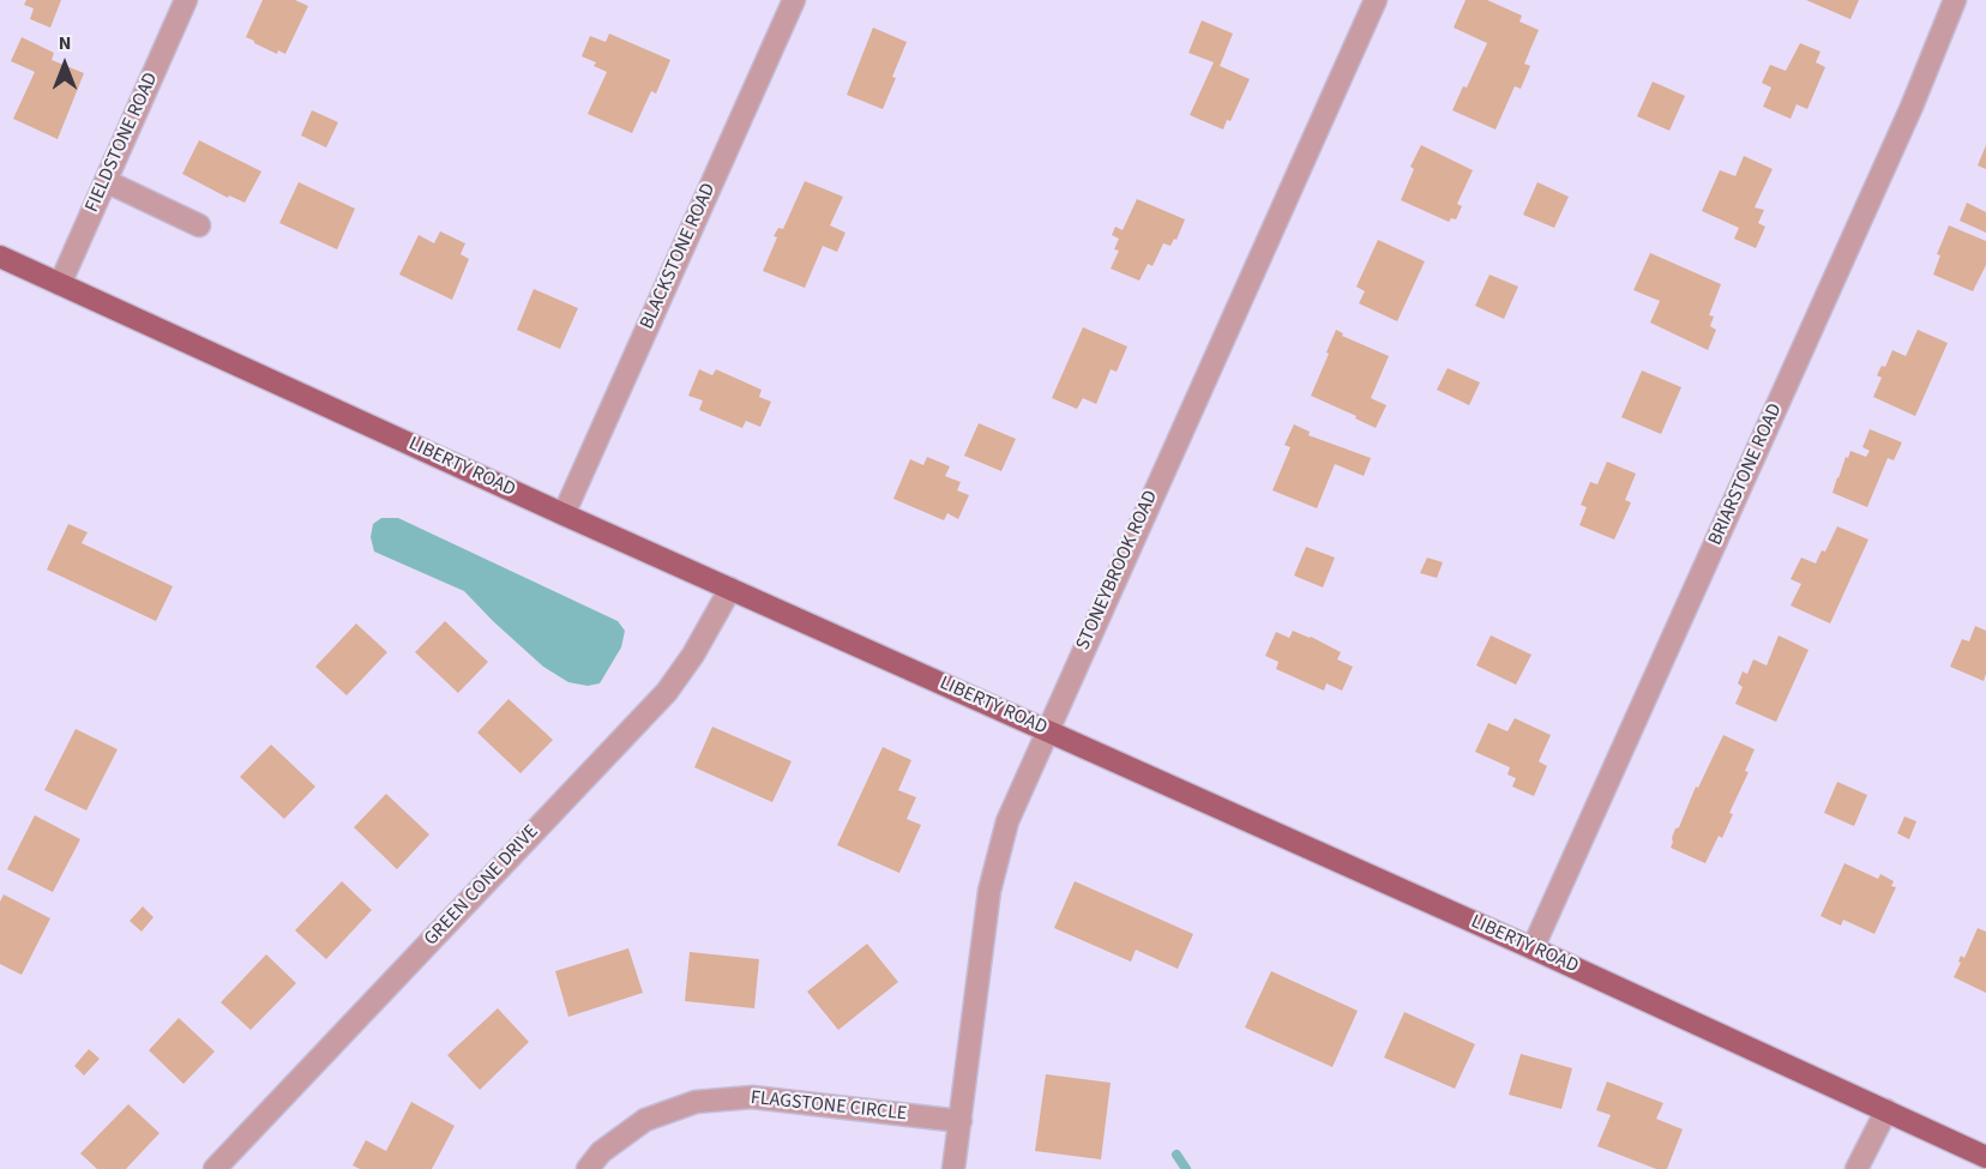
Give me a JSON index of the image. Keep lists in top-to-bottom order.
{
  "streets": {
    "main road": ["LIBERTY ROAD"],
    "street": [
      "FIELDSTONE ROAD",
      "BLACKSTONE ROAD",
      "BRIARSTONE ROAD",
      "STONEYBROOK ROAD",
      "GREEN CONE DRIVE",
      "FLAGSTONE CIRCLE"
    ]
  },
  "crossings": [
    ["FIELDSTONE ROAD", "LIBERTY ROAD"],
    ["BLACKSTONE ROAD", "LIBERTY ROAD"],
    ["LIBERTY ROAD", "BRIARSTONE ROAD"],
    ["LIBERTY ROAD", "STONEYBROOK ROAD"],
    ["LIBERTY ROAD", "GREEN CONE DRIVE"],
    ["STONEYBROOK ROAD", "FLAGSTONE CIRCLE"]
  ],
  "north": "top"
}
